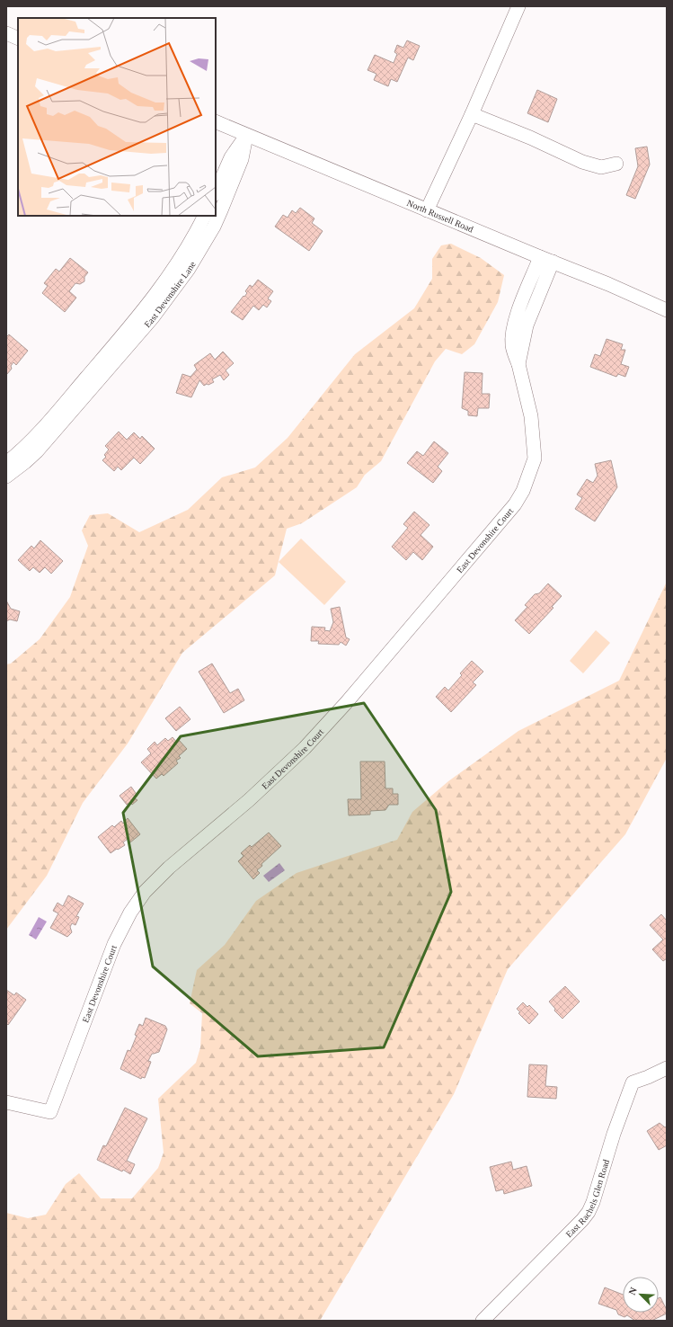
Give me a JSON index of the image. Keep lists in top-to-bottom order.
{
  "streets": {
    "street": [
      "North Russell Road",
      "East Devonshire Lane",
      "East Devonshire Court",
      "East Rachels Glen Road"
    ]
  },
  "crossings": [
    ["North Russell Road", "East Devonshire Lane"],
    ["North Russell Road", "East Devonshire Court"]
  ],
  "north": "top left"
}
